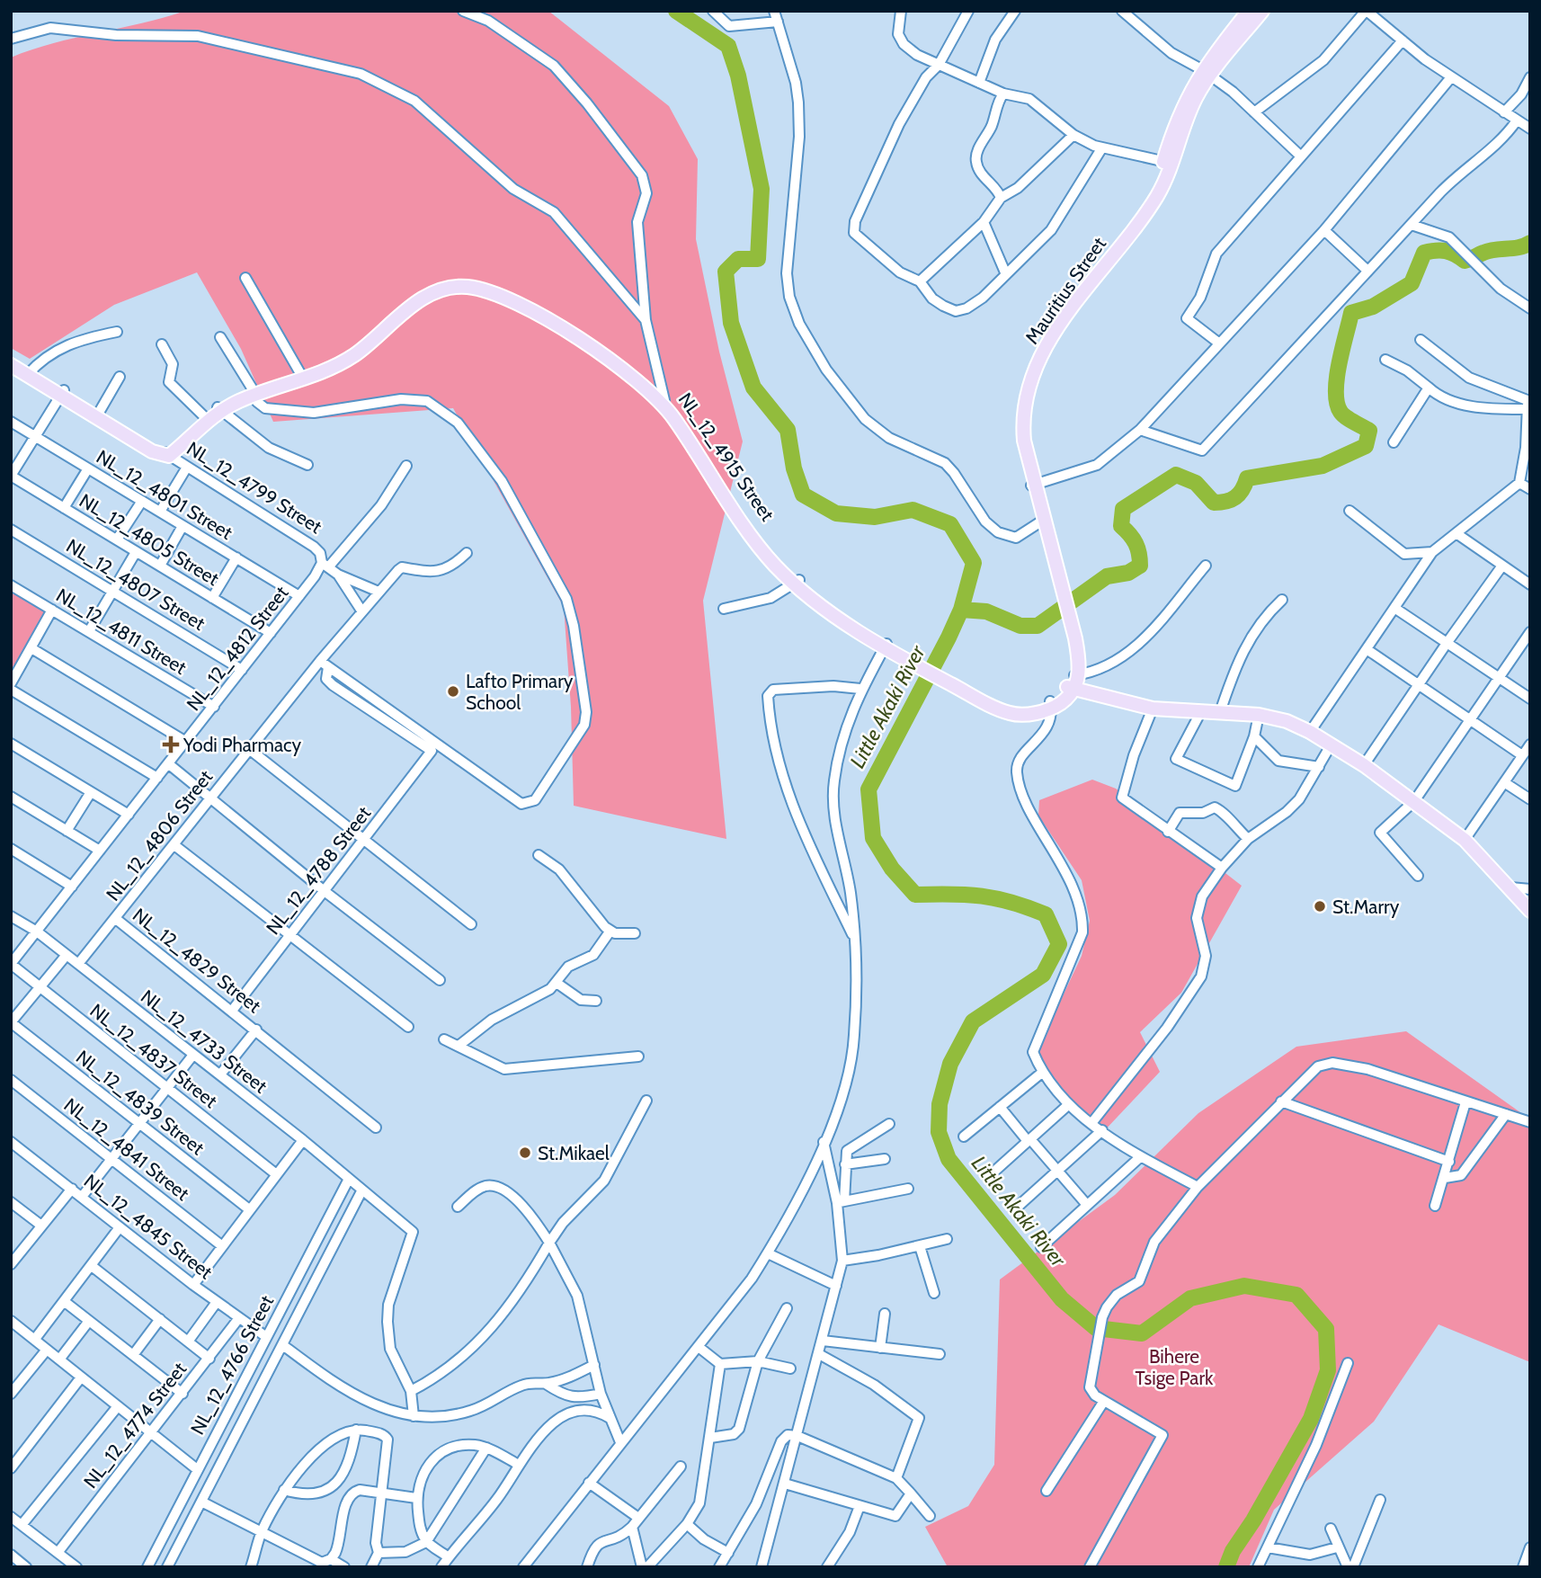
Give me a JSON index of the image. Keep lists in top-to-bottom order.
{
  "streets": {
    "main road": ["Mauritius Street", "NL_12_4915 Street", "NL_12_4799 Street"],
    "street": [
      "NL_12_4801 Street",
      "NL_12_4805 Street",
      "NL_12_4807 Street",
      "NL_12_4811 Street",
      "NL_12_4812 Street",
      "NL_12_4806 Street",
      "NL_12_4788 Street",
      "NL_12_4829 Street",
      "NL_12_4733 Street",
      "NL_12_4837 Street",
      "NL_12_4839 Street",
      "NL_12_4841 Street",
      "NL_12_4845 Street",
      "NL_12_4766 Street",
      "NL_12_4774 Street"
    ]
  },
  "crossings": [
    ["NL_12_4915 Street", "NL_12_4799 Street"],
    ["NL_12_4799 Street", "NL_12_4812 Street"],
    ["NL_12_4799 Street", "NL_12_4806 Street"],
    ["NL_12_4801 Street", "NL_12_4812 Street"],
    ["NL_12_4805 Street", "NL_12_4812 Street"],
    ["NL_12_4807 Street", "NL_12_4812 Street"],
    ["NL_12_4811 Street", "NL_12_4812 Street"],
    ["NL_12_4812 Street", "NL_12_4733 Street"],
    ["NL_12_4812 Street", "NL_12_4837 Street"],
    ["NL_12_4806 Street", "NL_12_4788 Street"],
    ["NL_12_4806 Street", "NL_12_4829 Street"],
    ["NL_12_4806 Street", "NL_12_4733 Street"],
    ["NL_12_4788 Street", "NL_12_4829 Street"],
    ["NL_12_4829 Street", "NL_12_4733 Street"],
    ["NL_12_4733 Street", "NL_12_4766 Street"],
    ["NL_12_4845 Street", "NL_12_4766 Street"],
    ["NL_12_4845 Street", "NL_12_4774 Street"]
  ],
  "water": ["Little Akaki River"],
  "parks": ["Bihere Tsige Park"],
  "places": {
    "other": ["Lafto Primary School", "St.Marry", "St.Mikael"],
    "health": ["Yodi Pharmacy"]
  }
}
